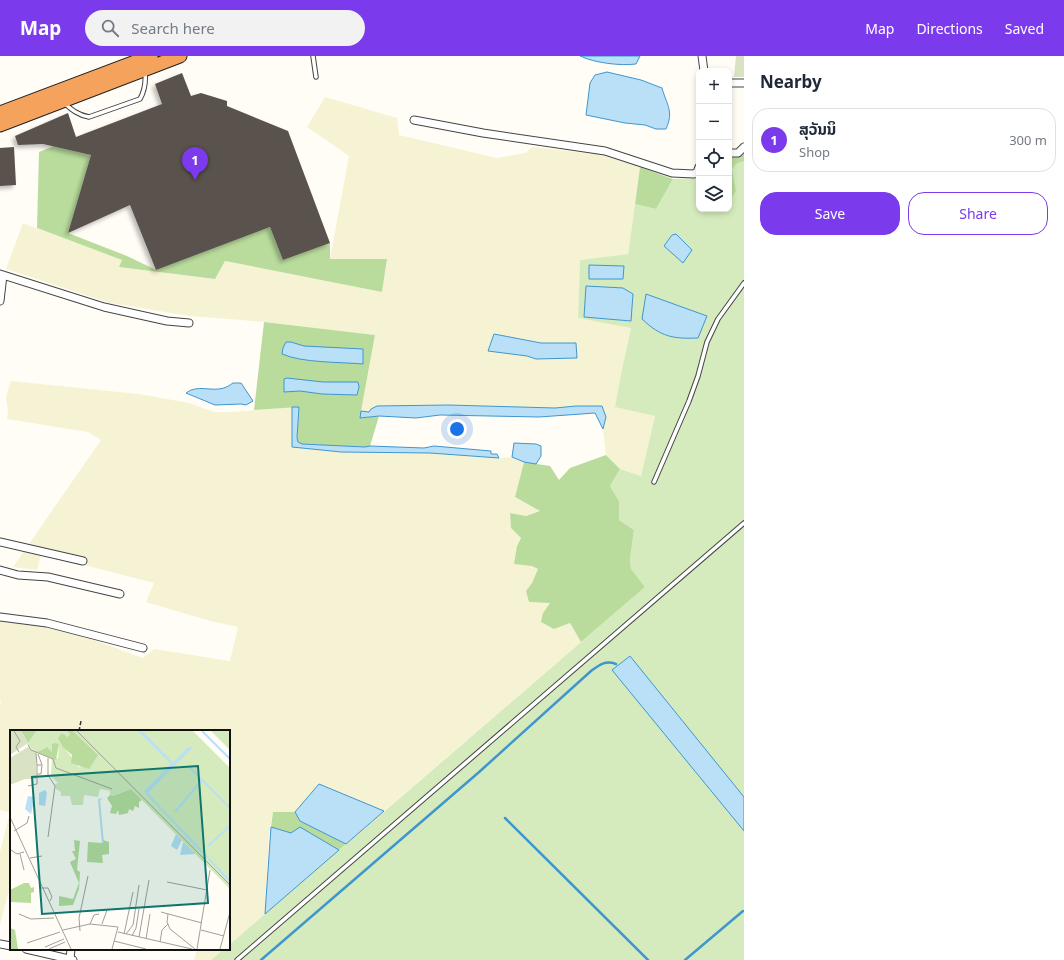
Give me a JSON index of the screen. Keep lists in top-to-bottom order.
{
  "page": {
    "header": "Map",
    "search": "Search here",
    "nav": ["Map", "Directions", "Saved"],
    "heading": "Nearby",
    "map_buttons": ["+", "−"],
    "list": [
      {
        "mark": "1",
        "name": "ສຸວັນນິ",
        "note": "Shop",
        "value": "300 m"
      }
    ],
    "pins": "1",
    "buttons": ["Save", "Share"]
  }
}
